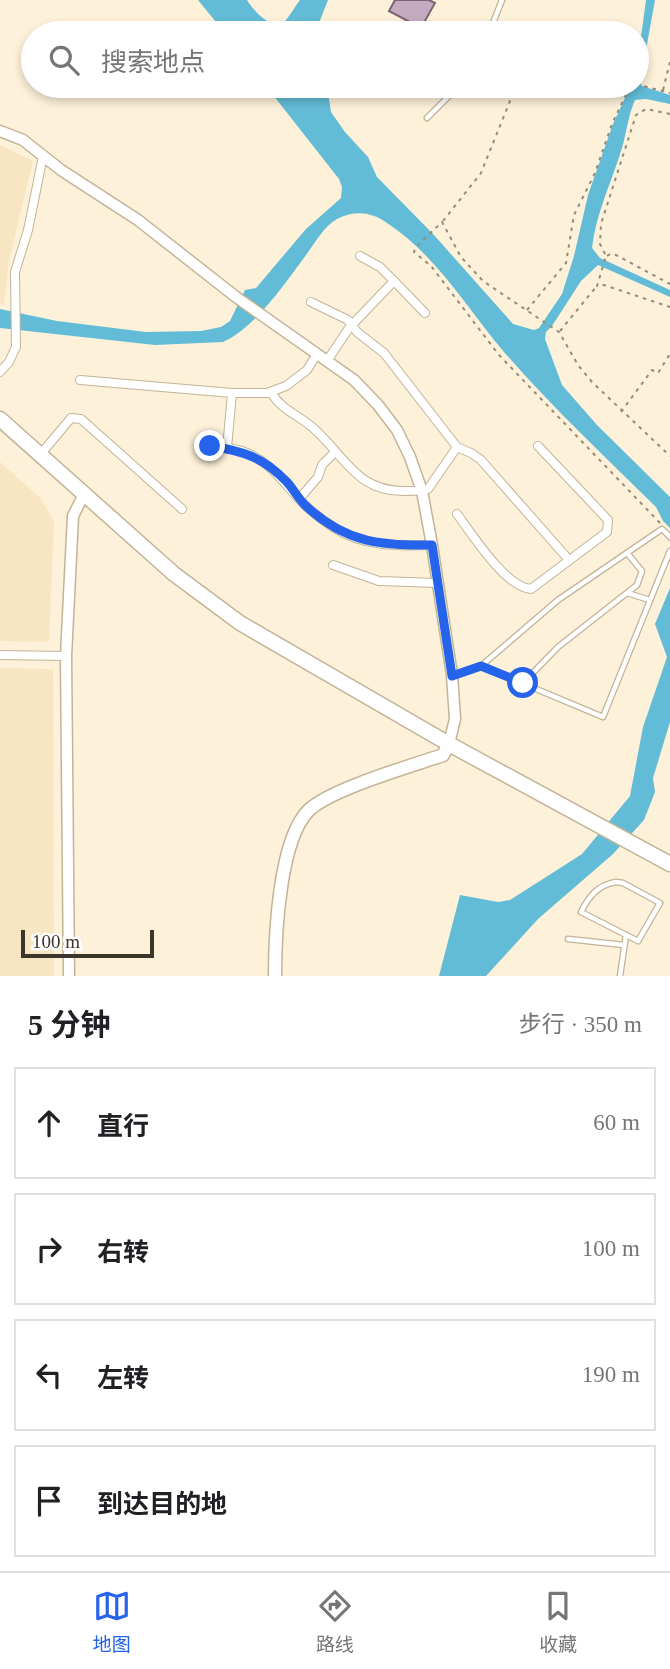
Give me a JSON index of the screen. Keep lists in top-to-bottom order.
{
  "scale_bar": "100 m",
  "page": {
    "search": "搜索地点",
    "scale": "100 m",
    "heading": ["5 分钟", "步行 · 350 m"],
    "list": [
      ["直行", "60 m"],
      ["右转", "100 m"],
      ["左转", "190 m"],
      "到达目的地"
    ],
    "nav": ["地图", "路线", "收藏"]
  }
}
